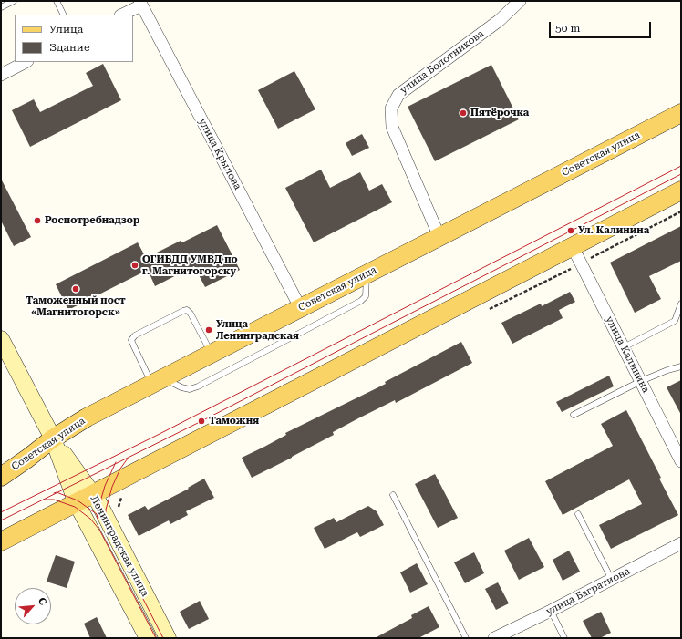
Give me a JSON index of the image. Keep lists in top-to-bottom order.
{
  "streets": {
    "main road": ["Советская улица", "Ленинградская улица"],
    "street": [
      "улица Болотникова",
      "улица Крылова",
      "улица Калинина",
      "улица Багратиона"
    ]
  },
  "crossings": [
    ["улица Болотникова", "Советская улица"],
    ["улица Крылова", "Советская улица"],
    ["Советская улица", "Ленинградская улица"]
  ],
  "places": [
    "Пятёрочка",
    "Роспотребнадзор",
    "Ул. Калинина",
    "ОГИБДД УМВД по г. Магнитогорску",
    "Таможенный пост «Магнитогорск»",
    "Улица Ленинградская",
    "Таможня"
  ],
  "legend": ["Улица", "Здание"],
  "scale_bar": "50 m",
  "north": "top right"
}
